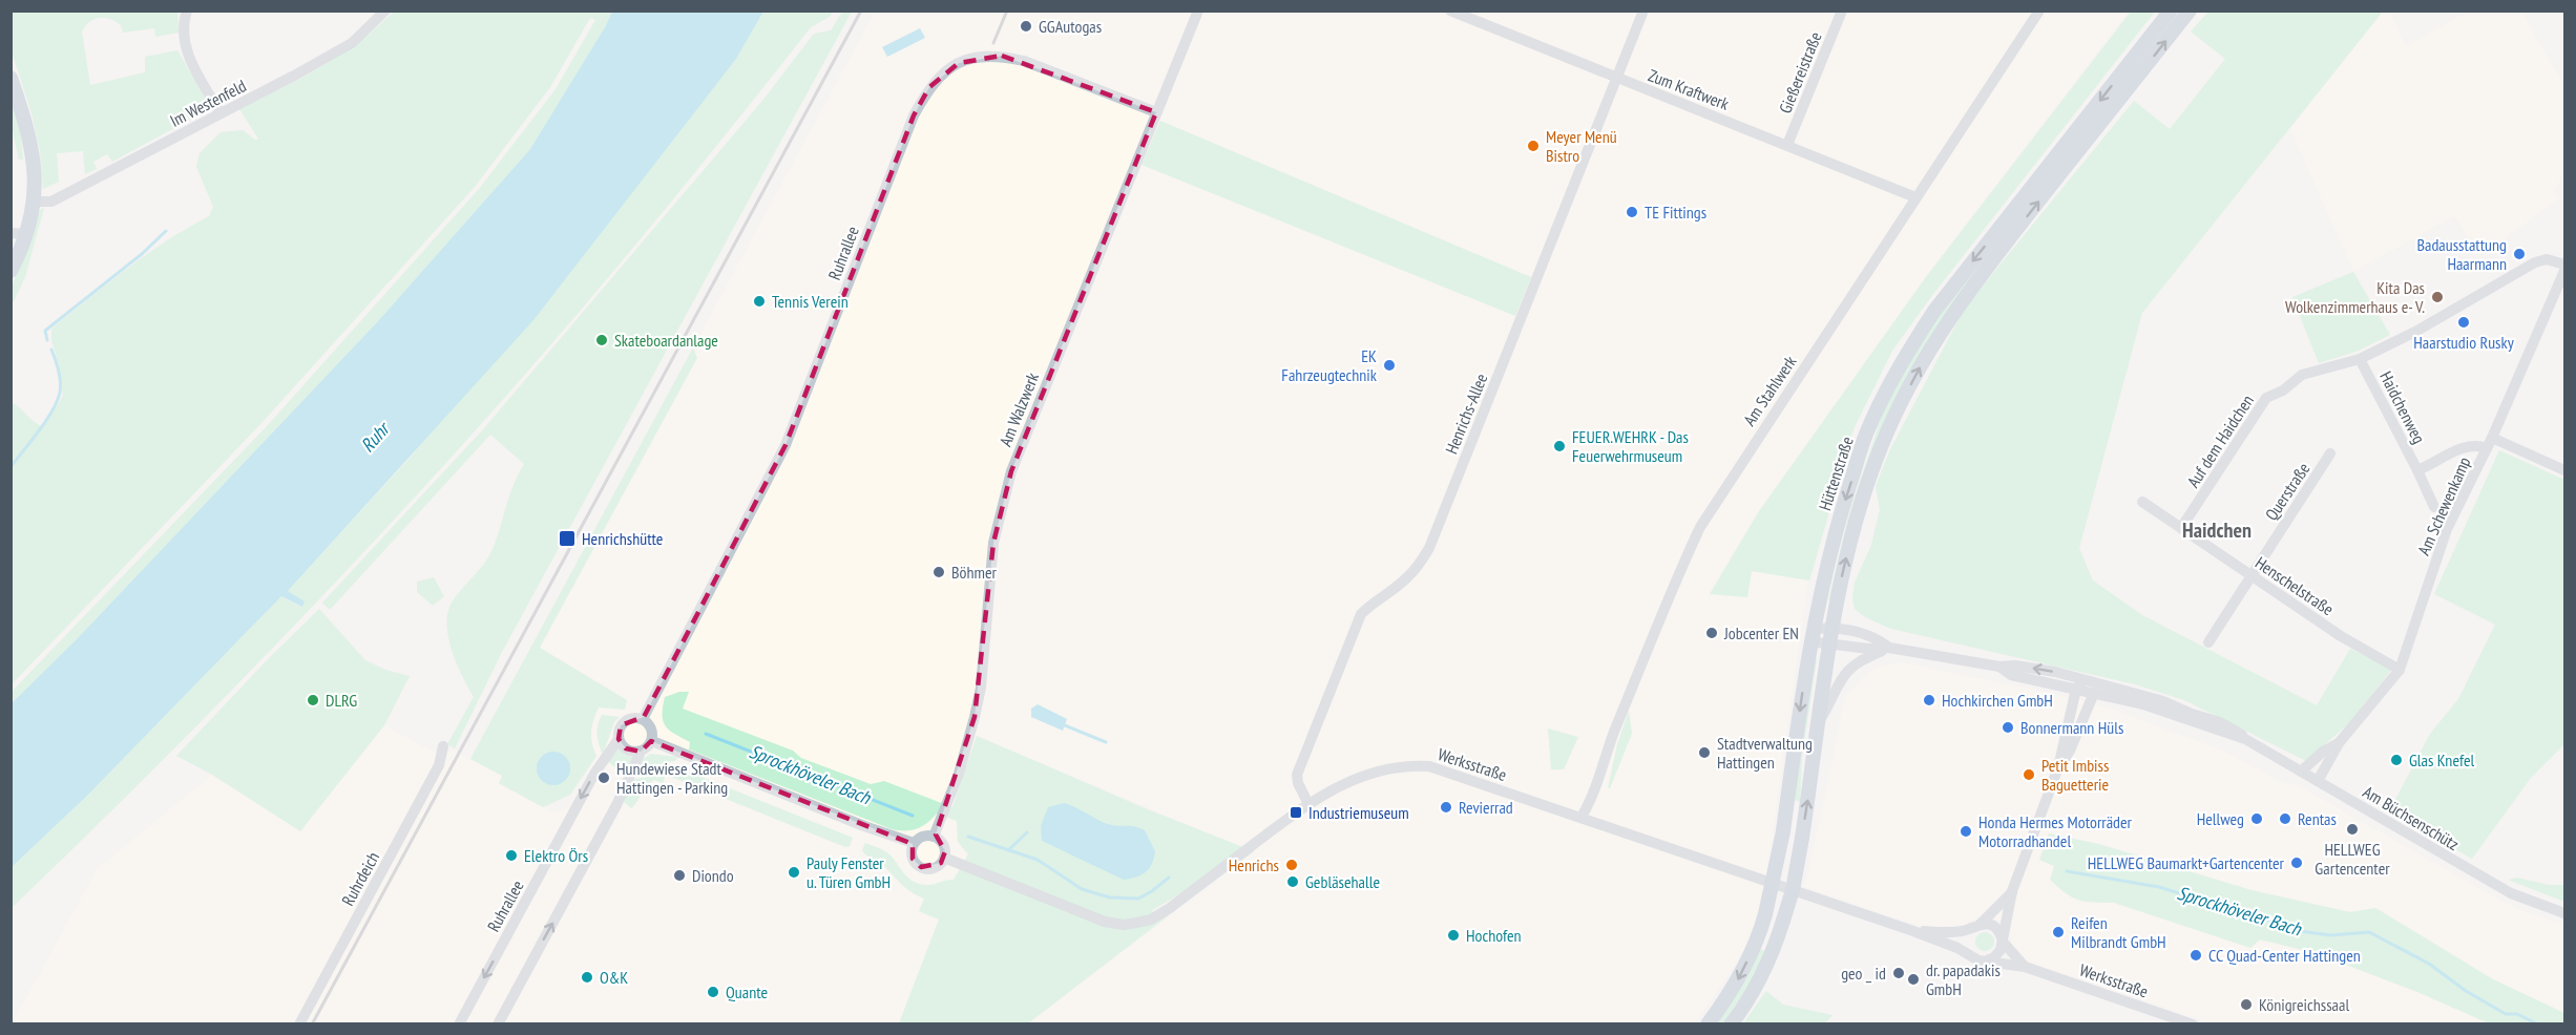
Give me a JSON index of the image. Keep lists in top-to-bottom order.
{
  "streets": {
    "main road": ["Hüttenstraße"],
    "street": [
      "Gießereistraße",
      "Zum Kraftwerk",
      "Im Westenfeld",
      "Ruhrallee",
      "Am Stahlwerk",
      "Haidchenweg",
      "Am Walzwerk",
      "Henrichs-Allee",
      "Auf dem Haidchen",
      "Querstraße",
      "Am Schewenkamp",
      "Henschelstraße",
      "Werksstraße",
      "Am Büchsenschütz",
      "Ruhrdeich"
    ]
  },
  "crossings": [
    ["Gießereistraße", "Zum Kraftwerk"],
    ["Zum Kraftwerk", "Am Stahlwerk"],
    ["Zum Kraftwerk", "Henrichs-Allee"],
    ["Ruhrallee", "Am Walzwerk"],
    ["Am Stahlwerk", "Werksstraße"],
    ["Haidchenweg", "Auf dem Haidchen"],
    ["Haidchenweg", "Am Schewenkamp"],
    ["Am Walzwerk", "Werksstraße"],
    ["Henrichs-Allee", "Werksstraße"],
    ["Auf dem Haidchen", "Henschelstraße"],
    ["Hüttenstraße", "Am Büchsenschütz"],
    ["Querstraße", "Henschelstraße"],
    ["Am Schewenkamp", "Henschelstraße"],
    ["Am Schewenkamp", "Am Büchsenschütz"]
  ],
  "districts": ["Haidchen"],
  "water": ["Ruhr", "Sprockhöveler Bach"],
  "places": {
    "other": [
      "GGAutogas",
      "Meyer Menü Bistro",
      "TE Fittings",
      "Badausstattung Haarmann",
      "Kita Das Wolkenzimmerhaus e- V.",
      "Tennis Verein",
      "Haarstudio Rusky",
      "Skateboardanlage",
      "EK Fahrzeugtechnik",
      "FEUER.WEHRK - Das Feuerwehrmuseum",
      "Böhmer",
      "Jobcenter EN",
      "DLRG",
      "Hochkirchen GmbH",
      "Bonnermann Hüls",
      "Stadtverwaltung Hattingen",
      "Glas Knefel",
      "Petit Imbiss Baguetterie",
      "Hundewiese Stadt Hattingen - Parking",
      "Revierrad",
      "Hellweg",
      "Rentas",
      "HELLWEG Gartencenter",
      "Honda Hermes Motorräder Motorradhandel",
      "Elektro Örs",
      "HELLWEG Baumarkt+Gartencenter",
      "Henrichs",
      "Pauly Fenster u. Türen GmbH",
      "Diondo",
      "Gebläsehalle",
      "Reifen Milbrandt GmbH",
      "Hochofen",
      "CC Quad-Center Hattingen",
      "geo _ id",
      "O&K",
      "dr. papadakis GmbH",
      "Quante",
      "Königreichssaal"
    ],
    "transit": ["Henrichshütte", "Industriemuseum"]
  }
}
